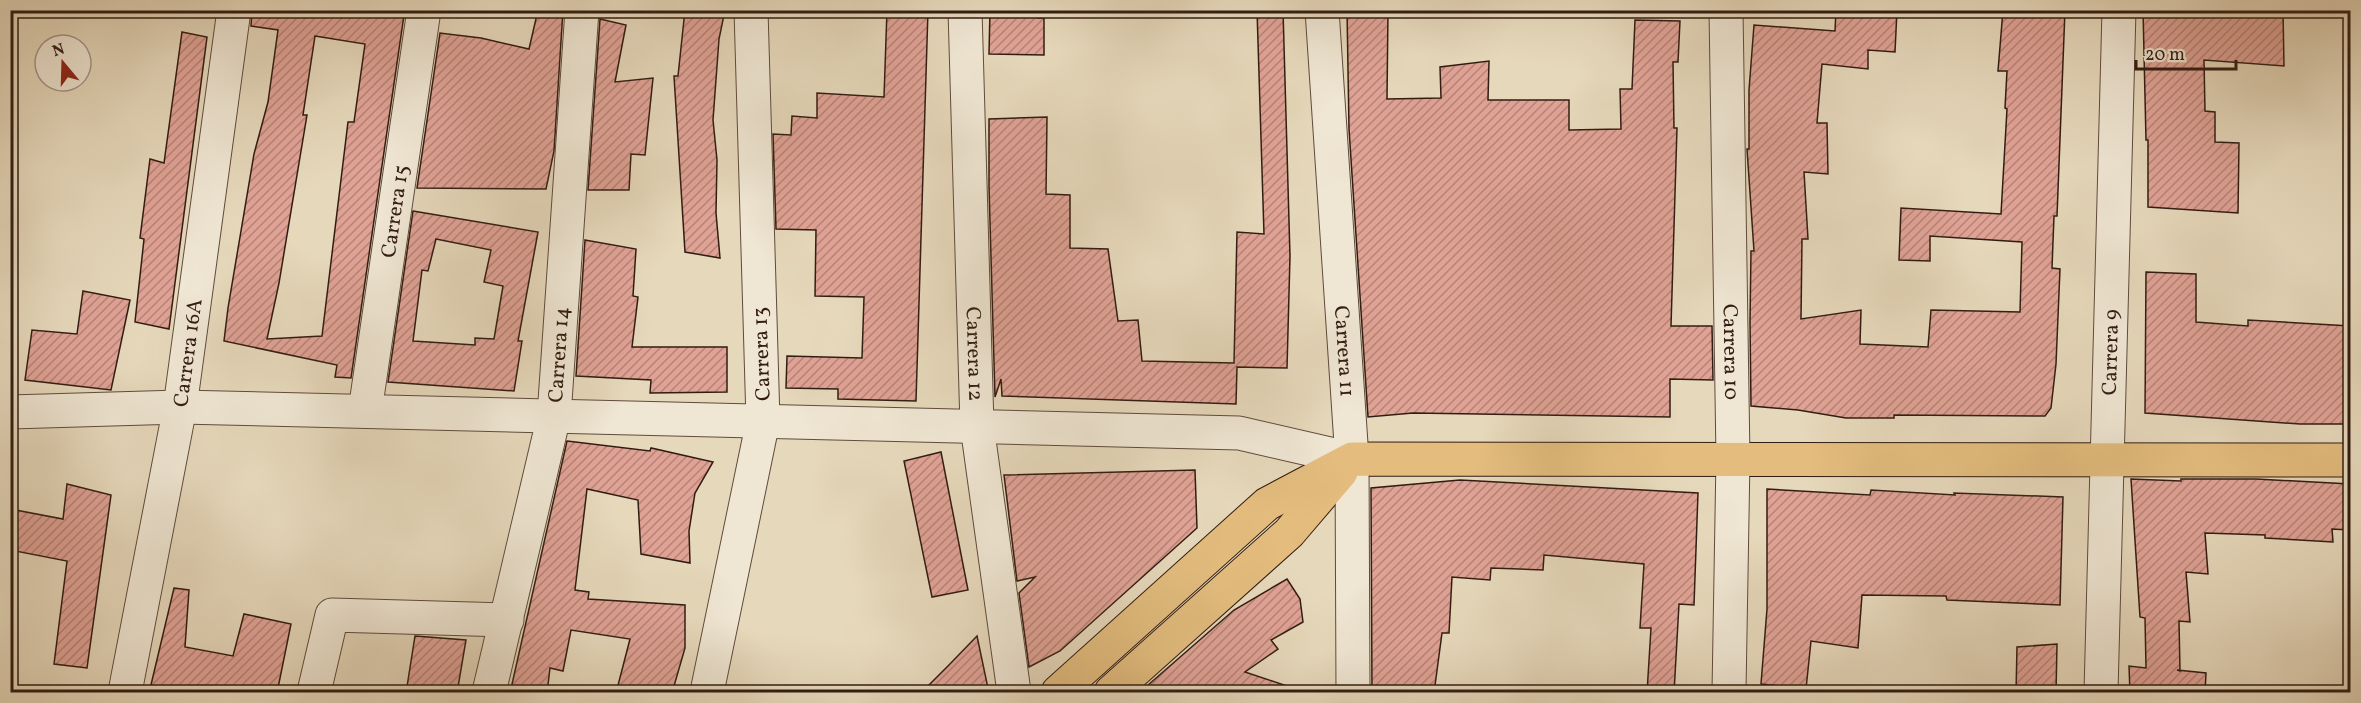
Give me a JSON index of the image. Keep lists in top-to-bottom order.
{
  "streets": {
    "street": [
      "Carrera 15",
      "Carrera 11",
      "Carrera 10",
      "Carrera 9",
      "Carrera 16A",
      "Carrera 12",
      "Carrera 13",
      "Carrera 14"
    ]
  },
  "scale_bar": "20 m",
  "north": "top"
}
